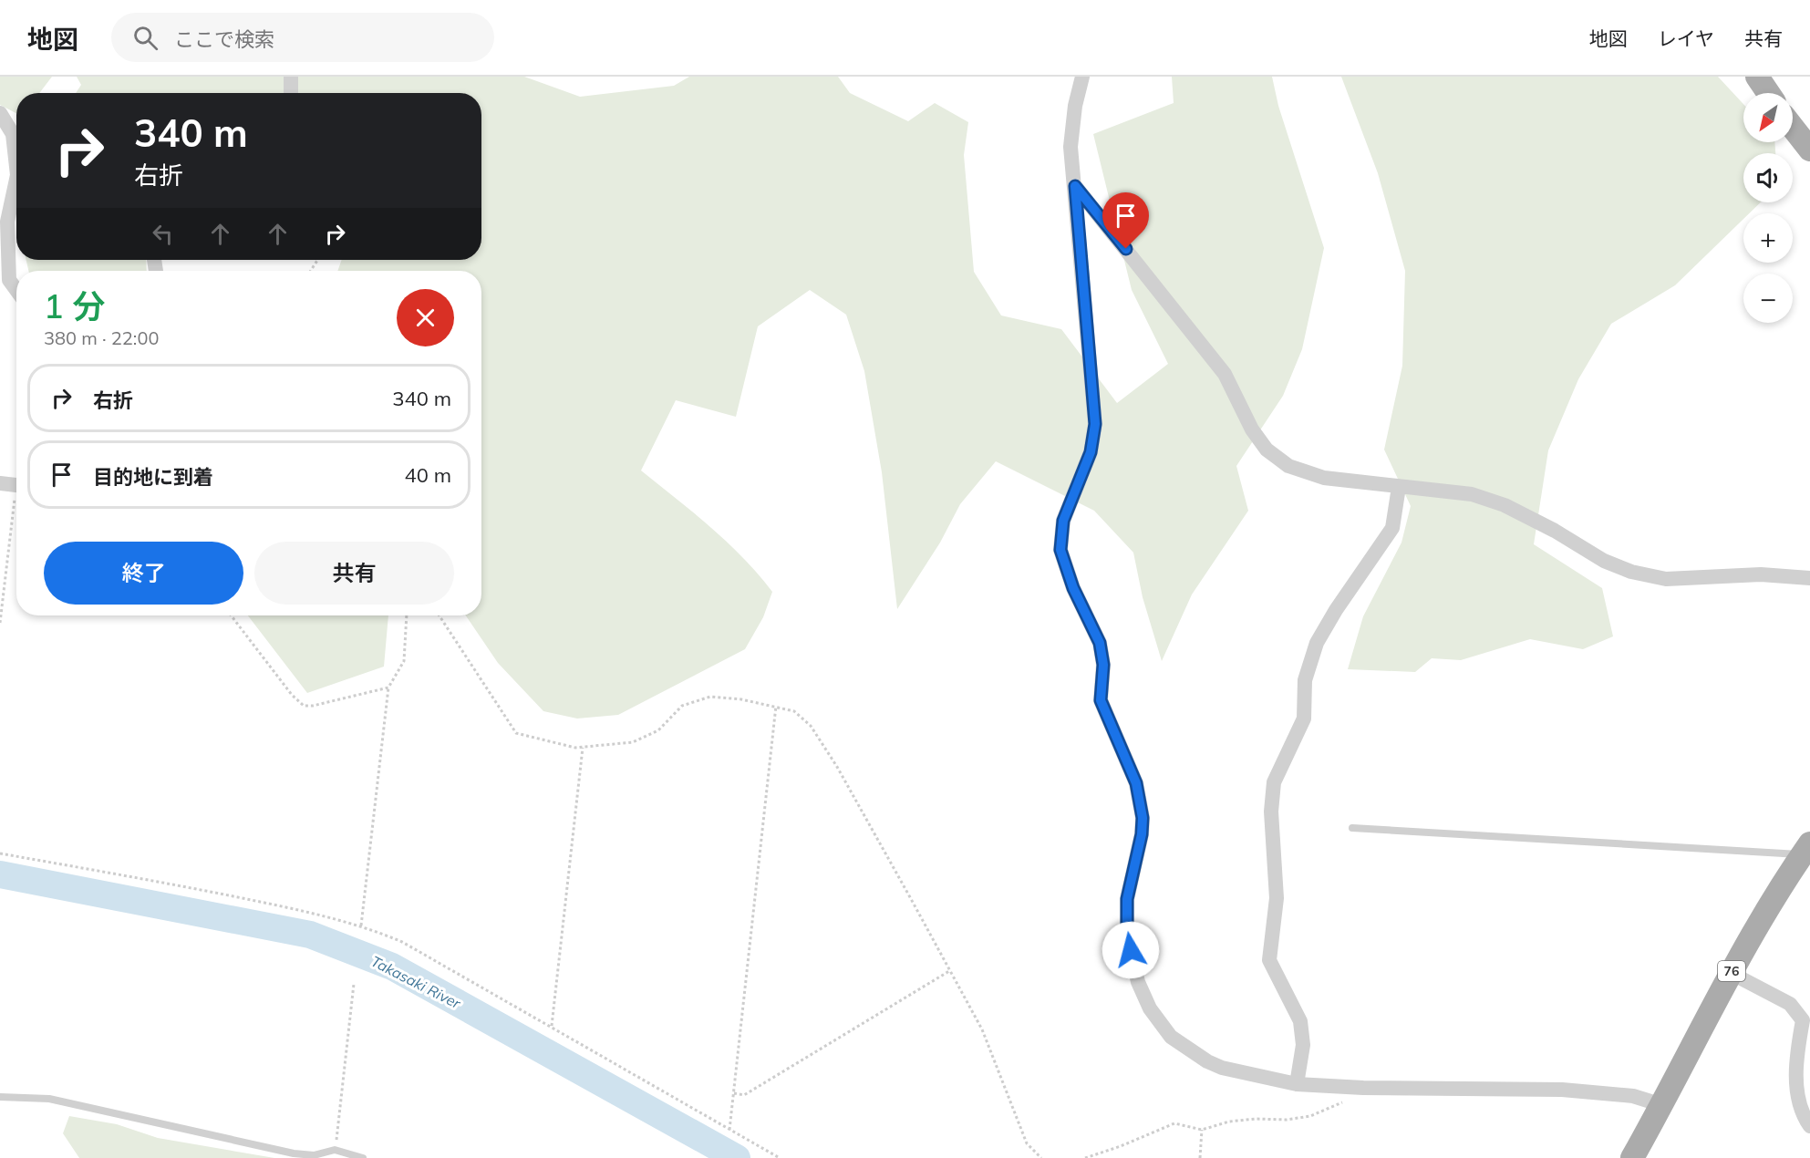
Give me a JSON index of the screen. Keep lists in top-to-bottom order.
{
  "streets": {
    "main road": ["76"]
  },
  "water": ["Takasaki River"],
  "north": "bottom left",
  "page": {
    "header": "地図",
    "search": "ここで検索",
    "nav": ["地図", "レイヤ", "共有"],
    "map_buttons": ["+", "−"],
    "turn": ["340 m", "右折"],
    "heading": ["1 分", "380 m · 22:00"],
    "list": [
      {
        "name": "右折",
        "value": "340 m"
      },
      {
        "name": "目的地に到着",
        "value": "40 m"
      }
    ],
    "buttons": ["終了", "共有"]
  }
}
